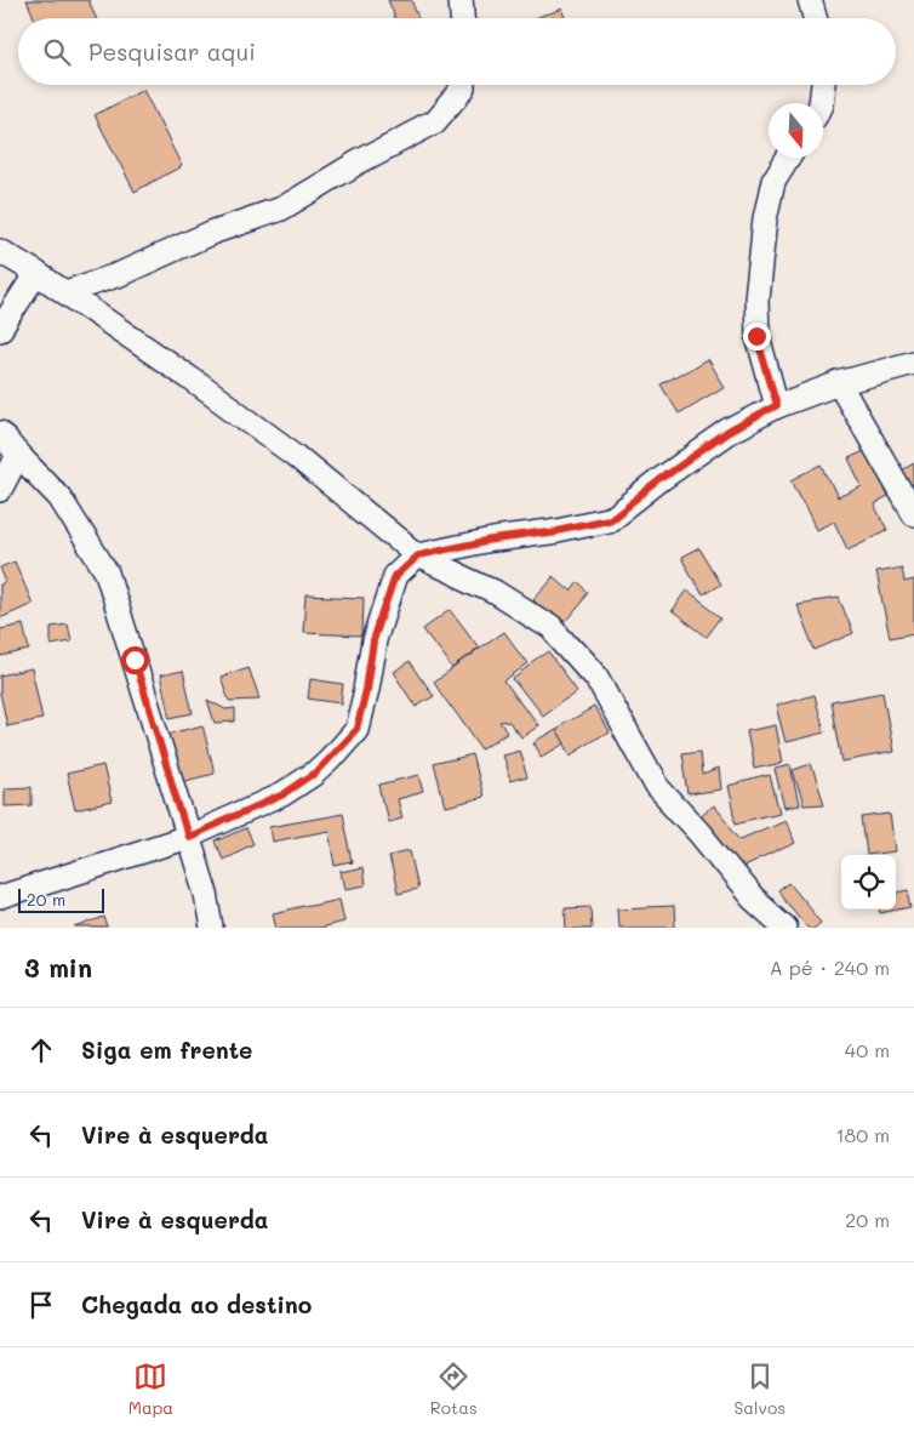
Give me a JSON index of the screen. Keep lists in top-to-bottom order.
{
  "scale_bar": "20 m",
  "north": "bottom",
  "page": {
    "search": "Pesquisar aqui",
    "scale": "20 m",
    "heading": ["3 min", "A pé · 240 m"],
    "list": [
      ["Siga em frente", "40 m"],
      ["Vire à esquerda", "180 m"],
      ["Vire à esquerda", "20 m"],
      "Chegada ao destino"
    ],
    "nav": ["Mapa", "Rotas", "Salvos"]
  }
}
